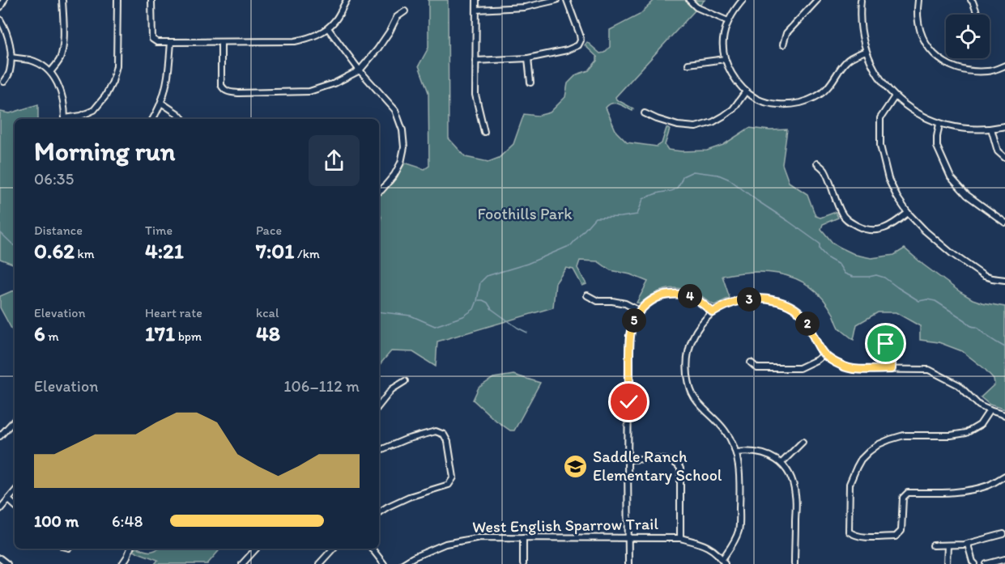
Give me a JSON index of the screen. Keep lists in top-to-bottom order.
{
  "streets": {
    "street": ["West English Sparrow Trail"]
  },
  "parks": ["Foothills Park"],
  "places": {
    "school or university": ["Saddle Ranch Elementary School"]
  },
  "page": {
    "heading": ["Morning run", "06:35"],
    "stats": [
      ["Distance", "0.62 km"],
      ["Time", "4:21"],
      ["Pace", "7:01 /km"],
      ["Elevation", "6 m"],
      ["Heart rate", "171 bpm"],
      ["kcal", "48"]
    ],
    "pins": [
      "4",
      "3",
      "5",
      "2"
    ],
    "chart": ["Elevation", "106–112 m"],
    "list": [
      {
        "name": "100 m",
        "note": "6:48"
      }
    ]
  }
}
